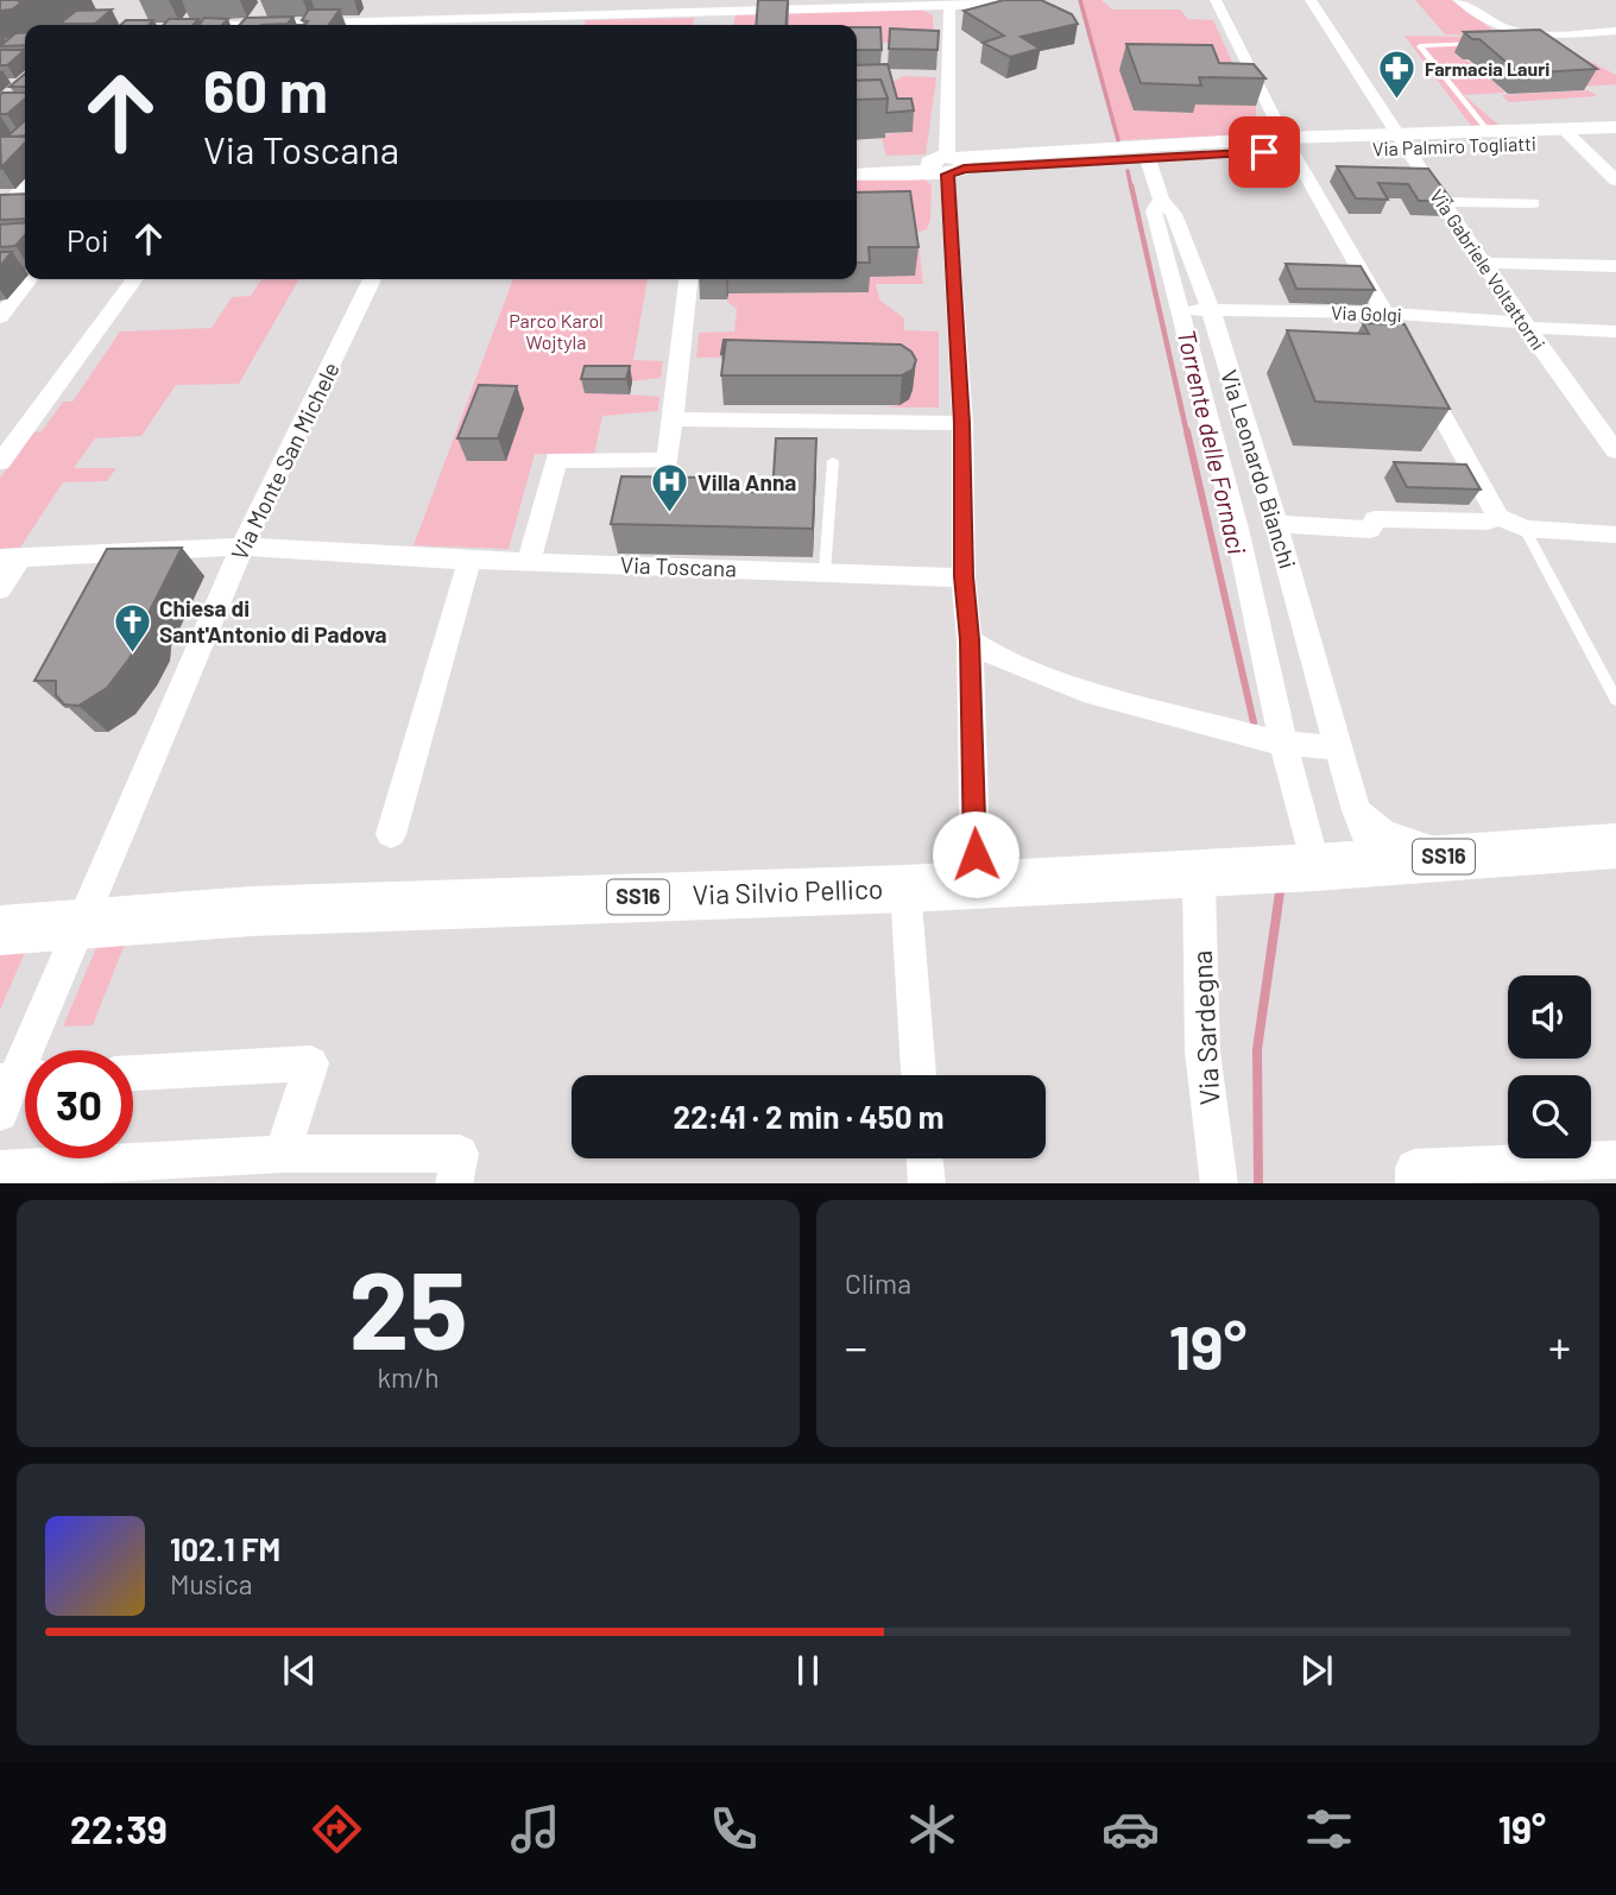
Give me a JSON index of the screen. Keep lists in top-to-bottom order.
{
  "streets": {
    "main road": ["SS16", "Via Silvio Pellico"],
    "street": [
      "Via Palmiro Togliatti",
      "Via Gabriele Voltattorni",
      "Via Golgi",
      "Via Monte San Michele",
      "Via Leonardo Bianchi",
      "Via Toscana",
      "Via Sardegna"
    ]
  },
  "crossings": [
    ["Via Palmiro Togliatti", "Via Gabriele Voltattorni"],
    ["Via Gabriele Voltattorni", "Via Golgi"],
    ["Via Golgi", "Via Leonardo Bianchi"],
    ["Via Monte San Michele", "Via Toscana"],
    ["Via Monte San Michele", "Via Silvio Pellico"],
    ["Via Leonardo Bianchi", "SS16"],
    ["Via Leonardo Bianchi", "Via Silvio Pellico"],
    ["SS16", "Via Silvio Pellico"],
    ["Via Silvio Pellico", "Via Sardegna"]
  ],
  "water": ["Torrente delle Fornaci"],
  "parks": ["Parco Karol Wojtyla"],
  "places": {
    "pharmacy": ["Farmacia Lauri"],
    "hospital": ["Villa Anna"],
    "church": ["Chiesa di Sant'Antonio di Padova"]
  },
  "page": {
    "turn": ["60 m", "Via Toscana"],
    "then": "Poi",
    "limit": "30",
    "trip": "22:41 · 2 min · 450 m",
    "tile": [
      ["25", "km/h"],
      "Clima"
    ],
    "heat": ["−", "19°", "+"],
    "song": ["102.1 FM", "Musica"],
    "tabs": ["22:39", "19°"]
  }
}
